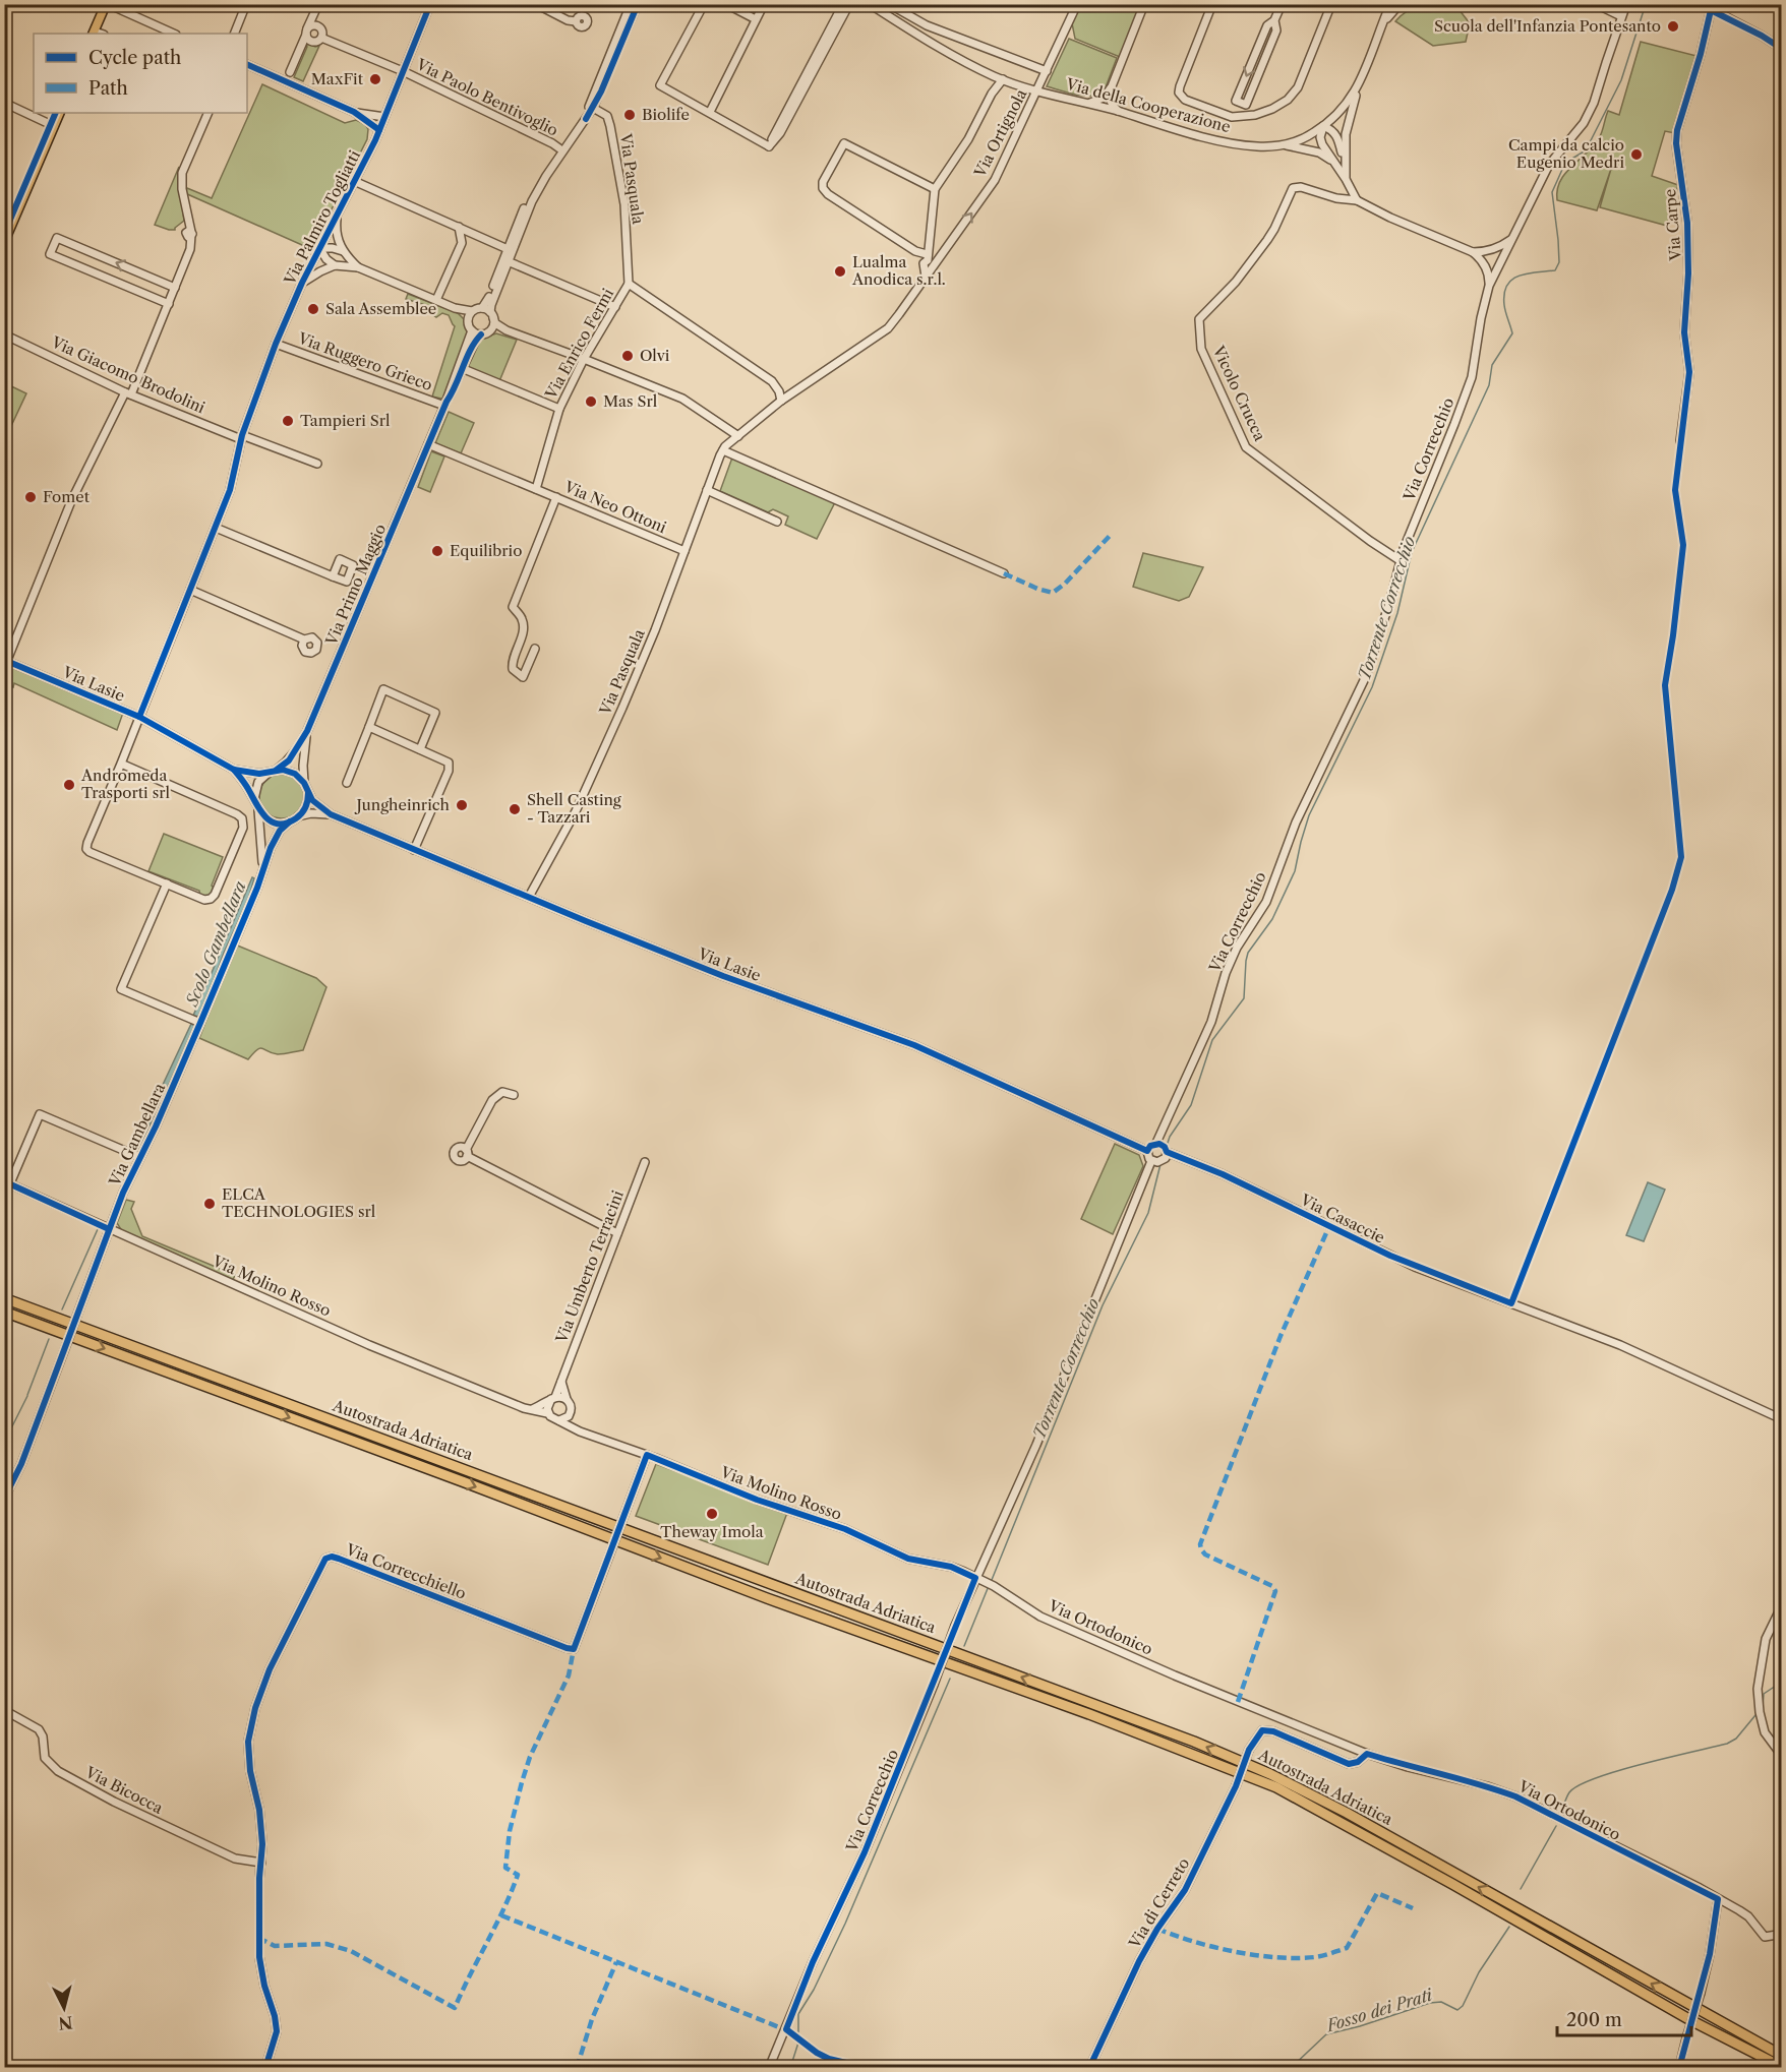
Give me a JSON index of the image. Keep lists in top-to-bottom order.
{
  "streets": {
    "highway": ["Autostrada Adriatica"],
    "street": [
      "Via Paolo Bentivoglio",
      "Via della Cooperazione",
      "Via Ortignola",
      "Via Pasquala",
      "Via Palmiro Togliatti",
      "Via Carpe",
      "Via Enrico Fermi",
      "Via Ruggero Grieco",
      "Via Giacomo Brodolini",
      "Vicolo Crucca",
      "Via Correcchio",
      "Via Neo Ottoni",
      "Via Primo Maggio",
      "Via Lasie",
      "Via Gambellara",
      "Via Casaccie",
      "Via Umberto Terracini",
      "Via Molino Rosso",
      "Via Correcchiello",
      "Via Ortodonico",
      "Via Bicocca",
      "Via di Cerreto"
    ]
  },
  "crossings": [
    ["Via Paolo Bentivoglio", "Via Palmiro Togliatti"],
    ["Via della Cooperazione", "Via Ortignola"],
    ["Via Ortignola", "Via Pasquala"],
    ["Via Pasquala", "Via Enrico Fermi"],
    ["Via Pasquala", "Via Neo Ottoni"],
    ["Via Pasquala", "Via Lasie"],
    ["Via Palmiro Togliatti", "Via Ruggero Grieco"],
    ["Via Palmiro Togliatti", "Via Giacomo Brodolini"],
    ["Via Palmiro Togliatti", "Via Lasie"],
    ["Via Enrico Fermi", "Via Neo Ottoni"],
    ["Via Ruggero Grieco", "Via Primo Maggio"],
    ["Vicolo Crucca", "Via Correcchio"],
    ["Via Correcchio", "Via Lasie"],
    ["Via Correcchio", "Via Casaccie"],
    ["Via Correcchio", "Via Molino Rosso"],
    ["Via Correcchio", "Via Ortodonico"],
    ["Via Neo Ottoni", "Via Primo Maggio"],
    ["Via Primo Maggio", "Via Lasie"],
    ["Via Primo Maggio", "Via Gambellara"],
    ["Via Lasie", "Via Gambellara"],
    ["Via Lasie", "Via Casaccie"],
    ["Via Gambellara", "Via Molino Rosso"],
    ["Via Umberto Terracini", "Via Molino Rosso"],
    ["Via Molino Rosso", "Via Correcchiello"],
    ["Via Molino Rosso", "Via Ortodonico"],
    ["Via Correcchiello", "Via Bicocca"],
    ["Via Ortodonico", "Via di Cerreto"]
  ],
  "water": ["Torrente Correcchio", "Scolo Gambellara", "Fosso dei Prati"],
  "places": [
    "Scuola dell'Infanzia Pontesanto",
    "MaxFit",
    "Biolife",
    "Campi da calcio Eugenio Medri",
    "Lualma Anodica s.r.l.",
    "Sala Assemblee",
    "Olvi",
    "Mas Srl",
    "Tampieri Srl",
    "Fomet",
    "Equilibrio",
    "Andromeda Trasporti srl",
    "Jungheinrich",
    "Shell Casting - Tazzari",
    "ELCA TECHNOLOGIES srl",
    "Theway Imola"
  ],
  "legend": ["Cycle path", "Path"],
  "scale_bar": "200 m",
  "north": "bottom"
}
